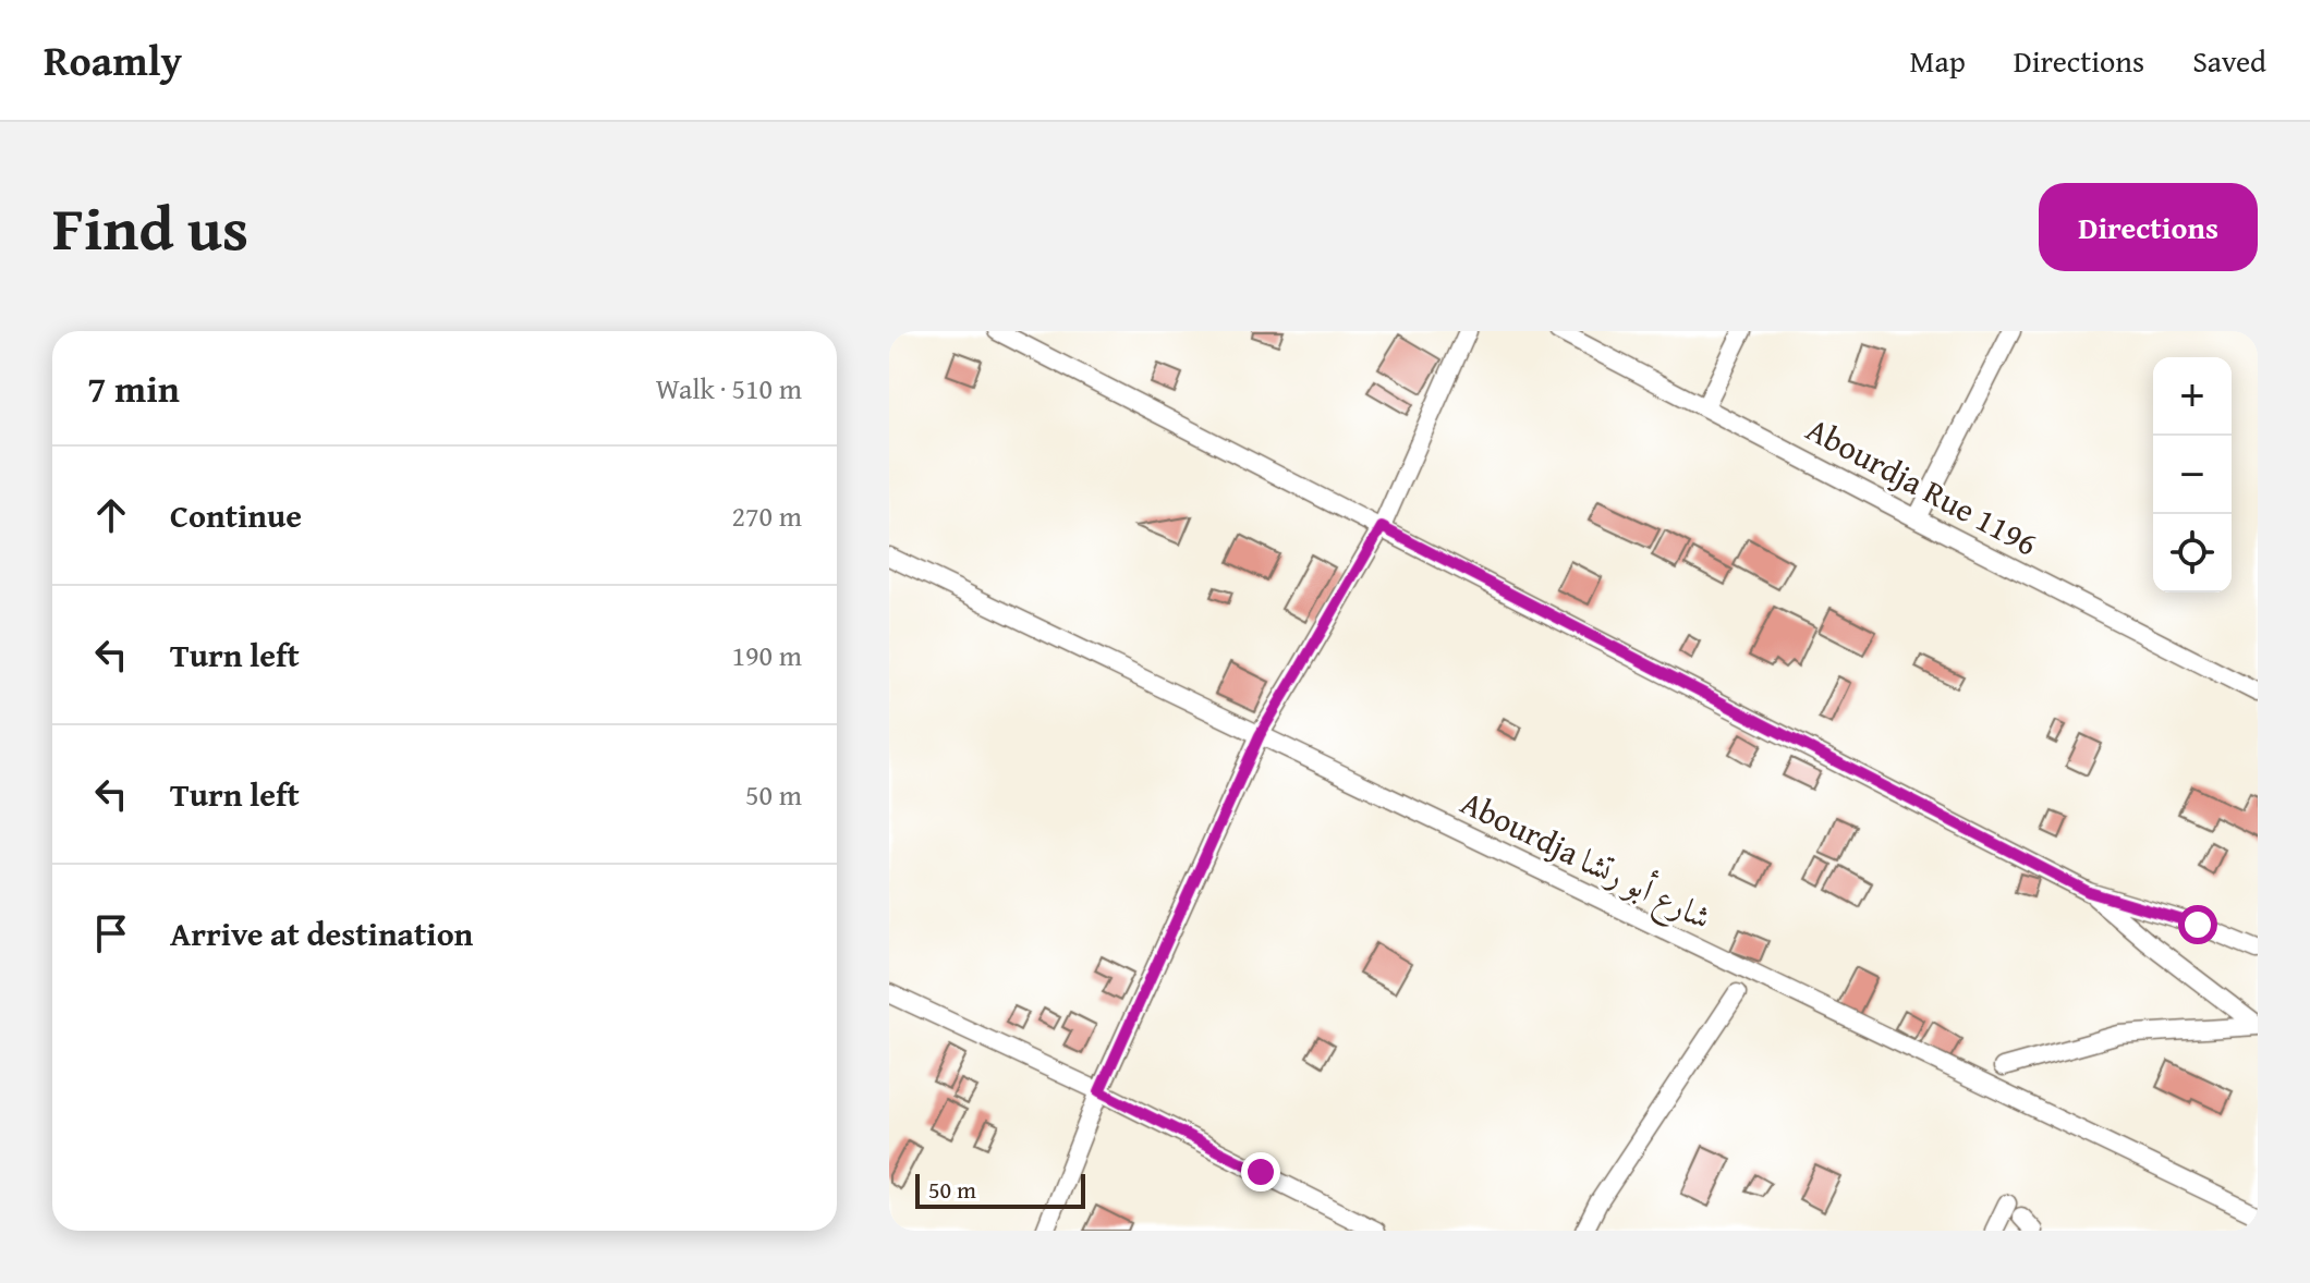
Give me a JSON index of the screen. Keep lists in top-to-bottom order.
{
  "streets": {
    "street": ["Abourdja Rue 1196", "Abourdja شارع أبو رتشا"]
  },
  "scale_bar": "50 m",
  "page": {
    "header": "Roamly",
    "nav": ["Map", "Directions", "Saved"],
    "title": "Find us",
    "buttons": "Directions",
    "heading": ["7 min", "Walk · 510 m"],
    "map_buttons": ["+", "−"],
    "list": [
      ["Continue", "270 m"],
      ["Turn left", "190 m"],
      ["Turn left", "50 m"],
      "Arrive at destination"
    ],
    "scale": "50 m"
  }
}
